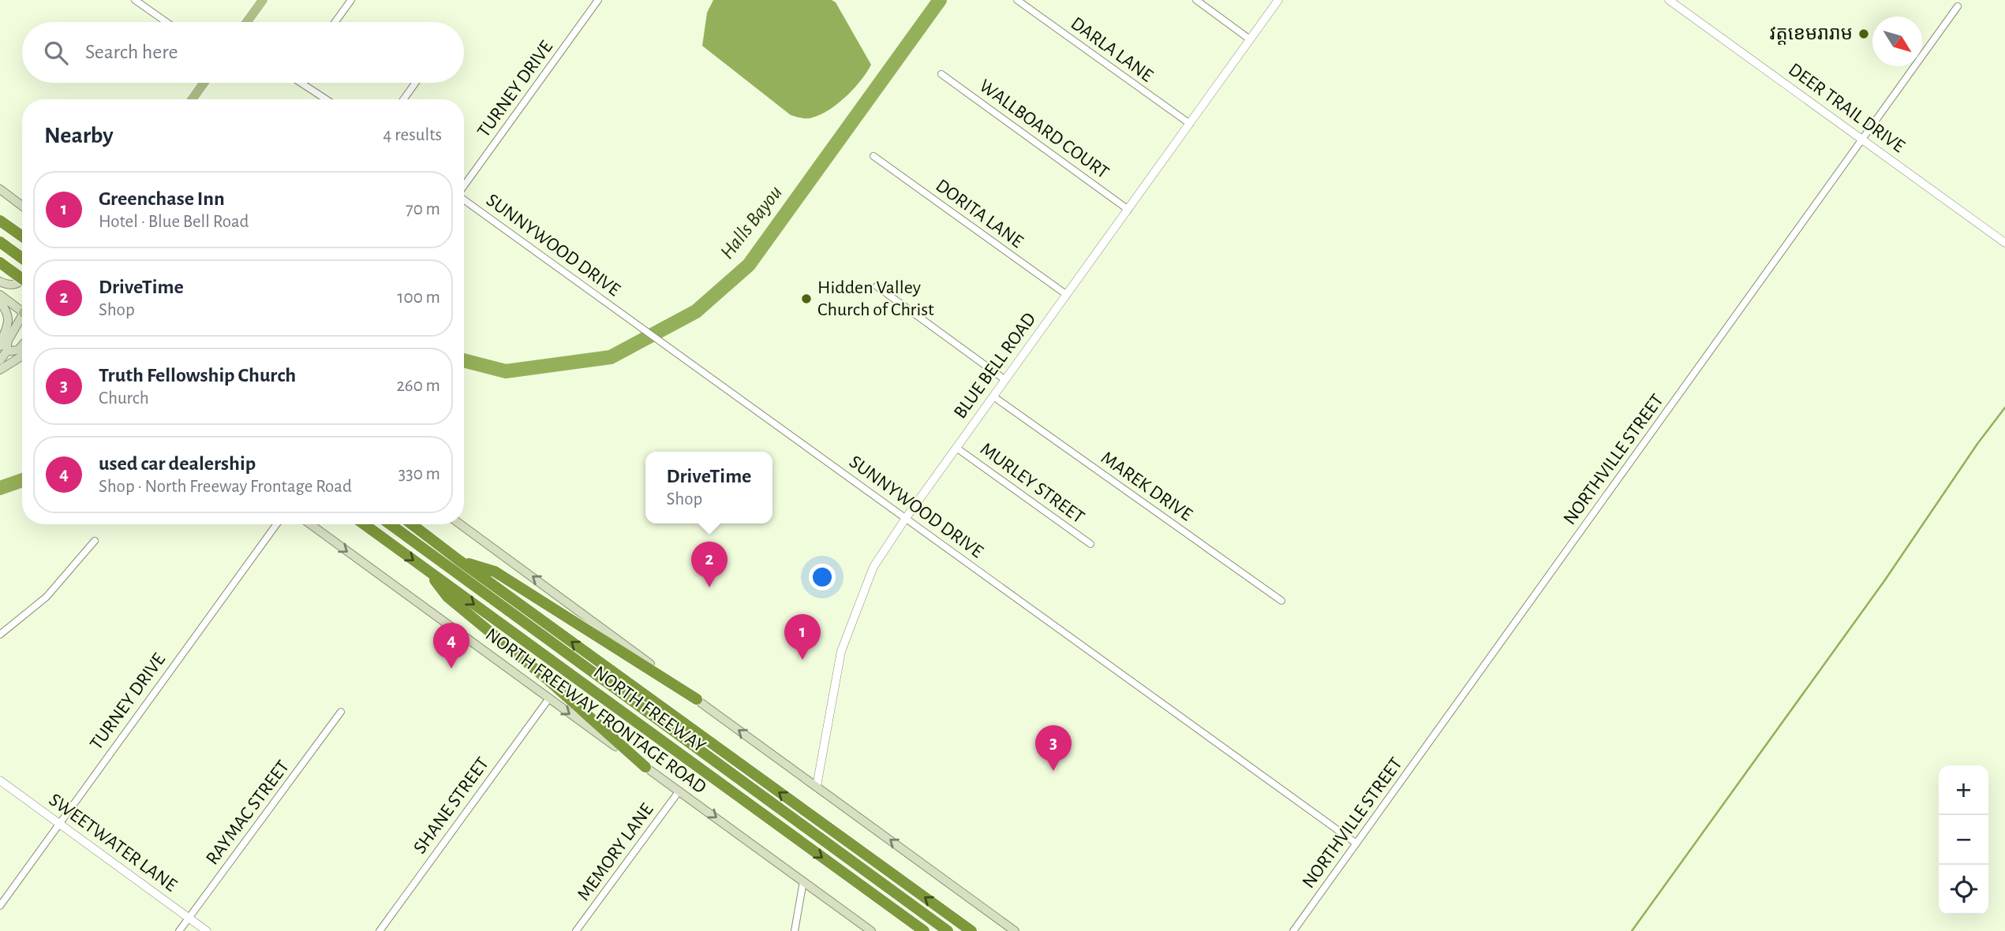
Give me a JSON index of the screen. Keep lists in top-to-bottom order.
{
  "streets": {
    "highway": ["NORTH FREEWAY"],
    "main road": ["NORTH FREEWAY FRONTAGE ROAD"],
    "street": [
      "DARLA LANE",
      "TURNEY DRIVE",
      "DEER TRAIL DRIVE",
      "WALLBOARD COURT",
      "DORITA LANE",
      "SUNNYWOOD DRIVE",
      "BLUE BELL ROAD",
      "NORTHVILLE STREET",
      "MURLEY STREET",
      "MAREK DRIVE",
      "SHANE STREET",
      "RAYMAC STREET",
      "SWEETWATER LANE",
      "MEMORY LANE"
    ]
  },
  "crossings": [
    ["DARLA LANE", "BLUE BELL ROAD"],
    ["TURNEY DRIVE", "SWEETWATER LANE"],
    ["DEER TRAIL DRIVE", "NORTHVILLE STREET"],
    ["WALLBOARD COURT", "BLUE BELL ROAD"],
    ["DORITA LANE", "BLUE BELL ROAD"],
    ["SUNNYWOOD DRIVE", "BLUE BELL ROAD"],
    ["SUNNYWOOD DRIVE", "NORTHVILLE STREET"],
    ["BLUE BELL ROAD", "MURLEY STREET"],
    ["BLUE BELL ROAD", "MAREK DRIVE"],
    ["NORTH FREEWAY FRONTAGE ROAD", "SHANE STREET"],
    ["NORTH FREEWAY FRONTAGE ROAD", "MEMORY LANE"],
    ["RAYMAC STREET", "SWEETWATER LANE"]
  ],
  "one_way": ["NORTH FREEWAY FRONTAGE ROAD"],
  "water": ["Halls Bayou"],
  "places": ["វត្តខេមរារាម", "Hidden Valley Church of Christ"],
  "north": "bottom right",
  "page": {
    "search": "Search here",
    "heading": ["Nearby", "4 results"],
    "list": [
      {
        "mark": "1",
        "name": "Greenchase Inn",
        "note": "Hotel · Blue Bell Road",
        "value": "70 m"
      },
      {
        "mark": "2",
        "name": "DriveTime",
        "note": "Shop",
        "value": "100 m"
      },
      {
        "mark": "3",
        "name": "Truth Fellowship Church",
        "note": "Church",
        "value": "260 m"
      },
      {
        "mark": "4",
        "name": "used car dealership",
        "note": "Shop · North Freeway Frontage Road",
        "value": "330 m"
      }
    ],
    "popup": ["DriveTime", "Shop"],
    "pins": [
      "2",
      "1",
      "4",
      "3"
    ],
    "map_buttons": ["+", "−"]
  }
}
